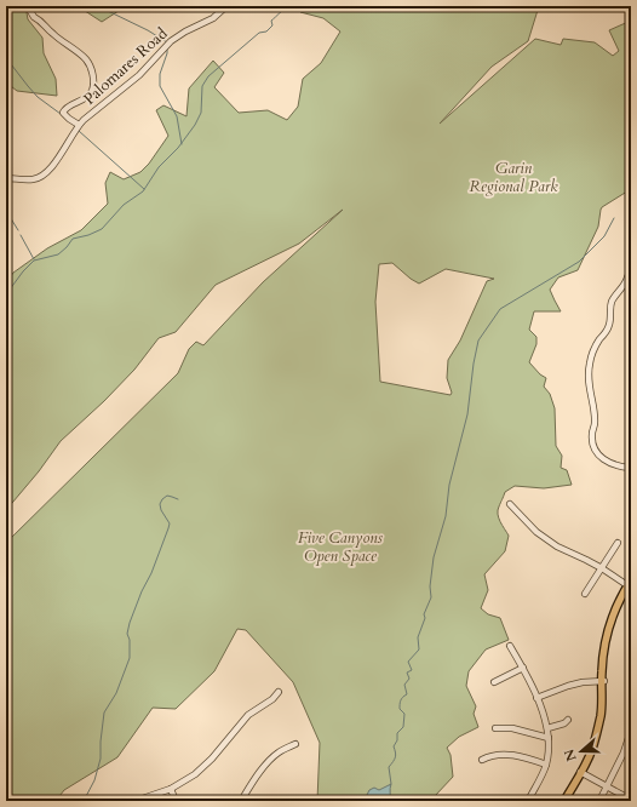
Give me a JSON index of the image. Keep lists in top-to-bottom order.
{
  "streets": {
    "street": ["Palomares Road"]
  },
  "parks": ["Garin Regional Park", "Five Canyons Open Space"],
  "north": "left"
}
